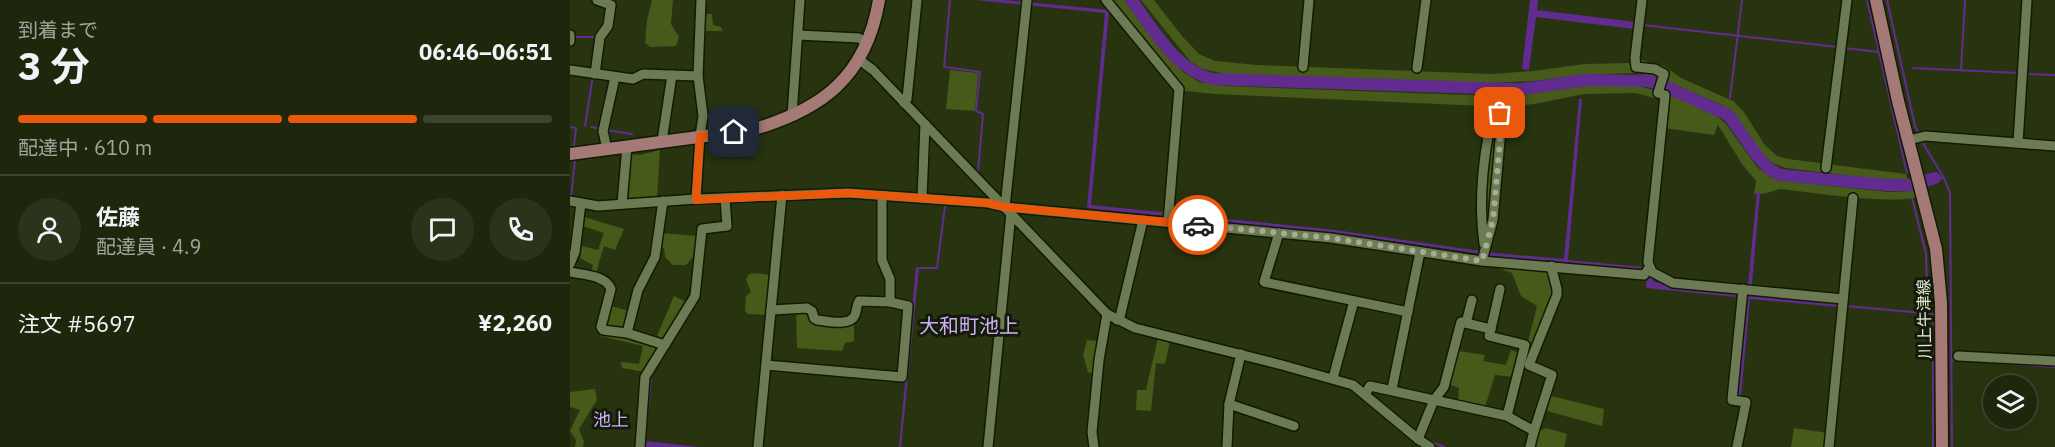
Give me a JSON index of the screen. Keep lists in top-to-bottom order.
{
  "streets": {
    "main road": ["川上牛津線"]
  },
  "districts": ["大和町池上", "池上"],
  "page": {
    "heading": ["3 分", "到着まで", "06:46–06:51"],
    "panel": [
      "佐藤",
      "配達員 · 4.9",
      "注文 #5697",
      "¥2,260"
    ],
    "bar": "配達中 · 610 m"
  }
}
